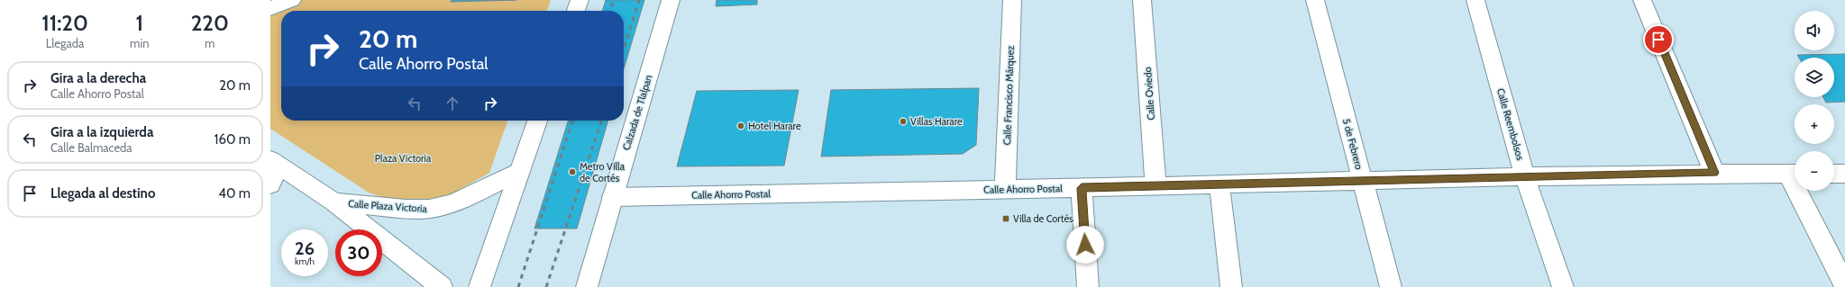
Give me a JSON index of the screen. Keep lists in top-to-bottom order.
{
  "streets": {
    "main road": [
      "Calle Oviedo",
      "Calle Francisco Márquez",
      "Calzada de Tlalpan",
      "Calle Reembolsos",
      "5 de Febrero",
      "Calle Ahorro Postal",
      "Calle Plaza Victoria"
    ]
  },
  "crossings": [
    ["Calle Oviedo", "Calle Ahorro Postal"],
    ["Calle Francisco Márquez", "Calle Ahorro Postal"],
    ["Calzada de Tlalpan", "Calle Ahorro Postal"],
    ["Calle Reembolsos", "Calle Ahorro Postal"],
    ["5 de Febrero", "Calle Ahorro Postal"]
  ],
  "parks": ["Plaza Victoria"],
  "places": {
    "other": ["Villas Harare", "Hotel Harare", "Metro Villa de Cortés"],
    "transit": ["Villa de Cortés"]
  },
  "page": {
    "eta": [
      "11:20",
      "Llegada",
      "1",
      "min",
      "220",
      "m"
    ],
    "map_buttons": ["+", "−"],
    "turn": ["20 m", "Calle Ahorro Postal"],
    "list": [
      {
        "name": "Gira a la derecha",
        "note": "Calle Ahorro Postal",
        "value": "20 m"
      },
      {
        "name": "Gira a la izquierda",
        "note": "Calle Balmaceda",
        "value": "160 m"
      },
      {
        "name": "Llegada al destino",
        "value": "40 m"
      }
    ],
    "speed": "26 km/h",
    "limit": "30"
  }
}
